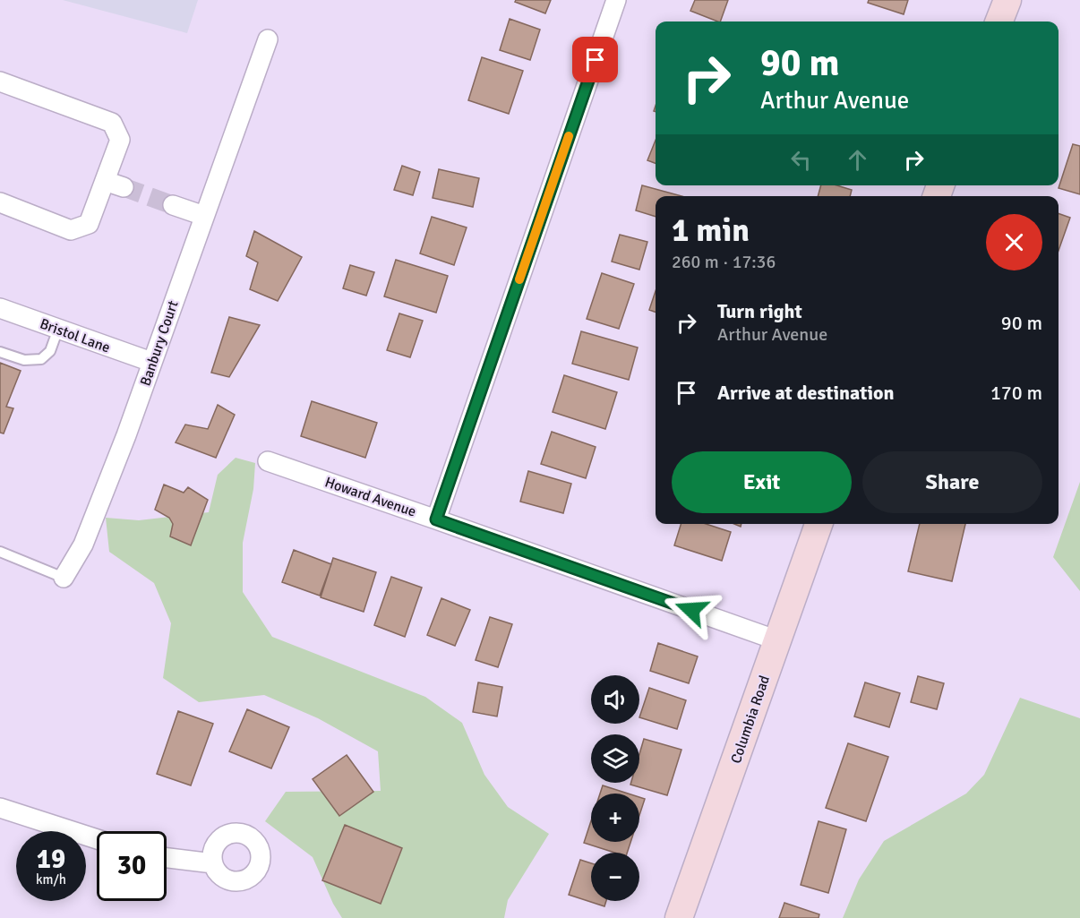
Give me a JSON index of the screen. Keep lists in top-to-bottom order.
{
  "streets": {
    "main road": ["Columbia Road"],
    "street": ["Bristol Lane", "Banbury Court", "Howard Avenue"]
  },
  "crossings": [
    ["Bristol Lane", "Banbury Court"],
    ["Howard Avenue", "Columbia Road"]
  ],
  "page": {
    "turn": ["90 m", "Arthur Avenue"],
    "heading": ["1 min", "260 m · 17:36"],
    "list": [
      {
        "name": "Turn right",
        "note": "Arthur Avenue",
        "value": "90 m"
      },
      {
        "name": "Arrive at destination",
        "value": "170 m"
      }
    ],
    "buttons": ["Exit", "Share"],
    "map_buttons": ["+", "−"],
    "speed": "19 km/h",
    "limit": "30"
  }
}
